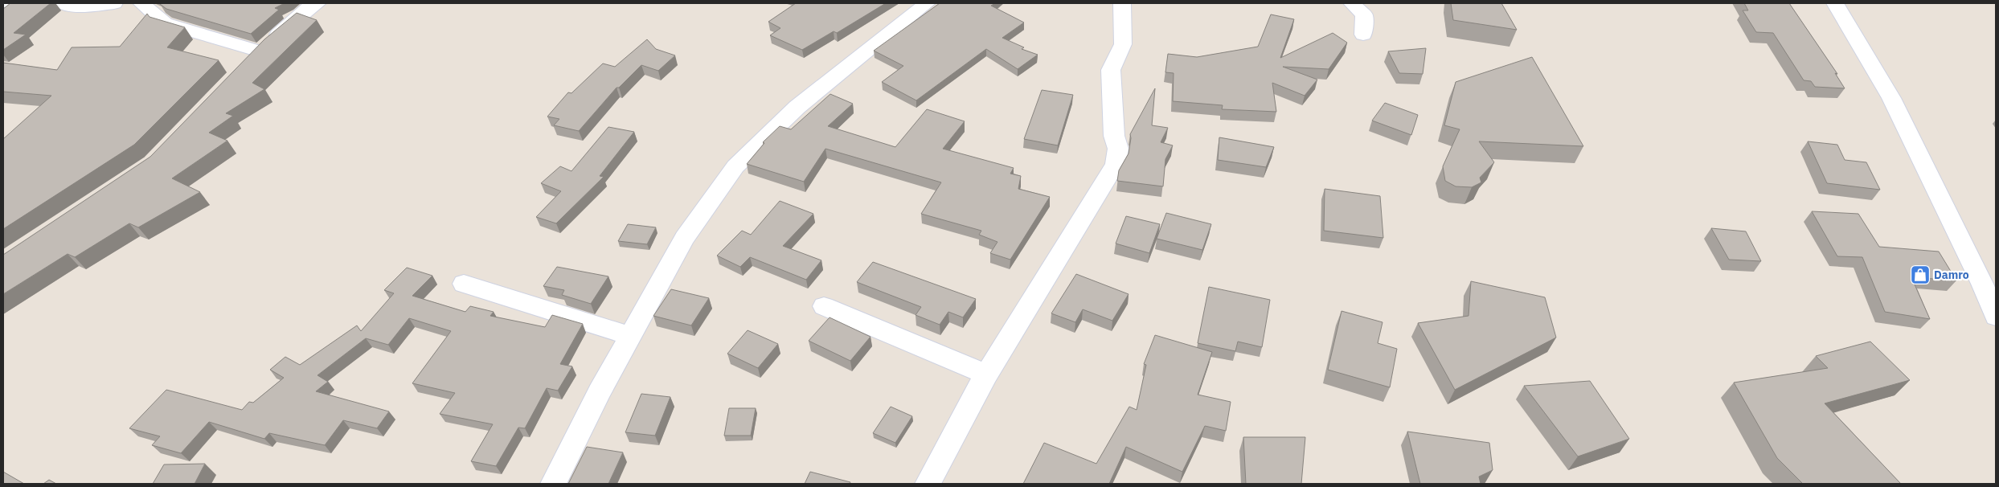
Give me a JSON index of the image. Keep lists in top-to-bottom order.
{
  "places": {
    "shop": ["Damro"]
  }
}
